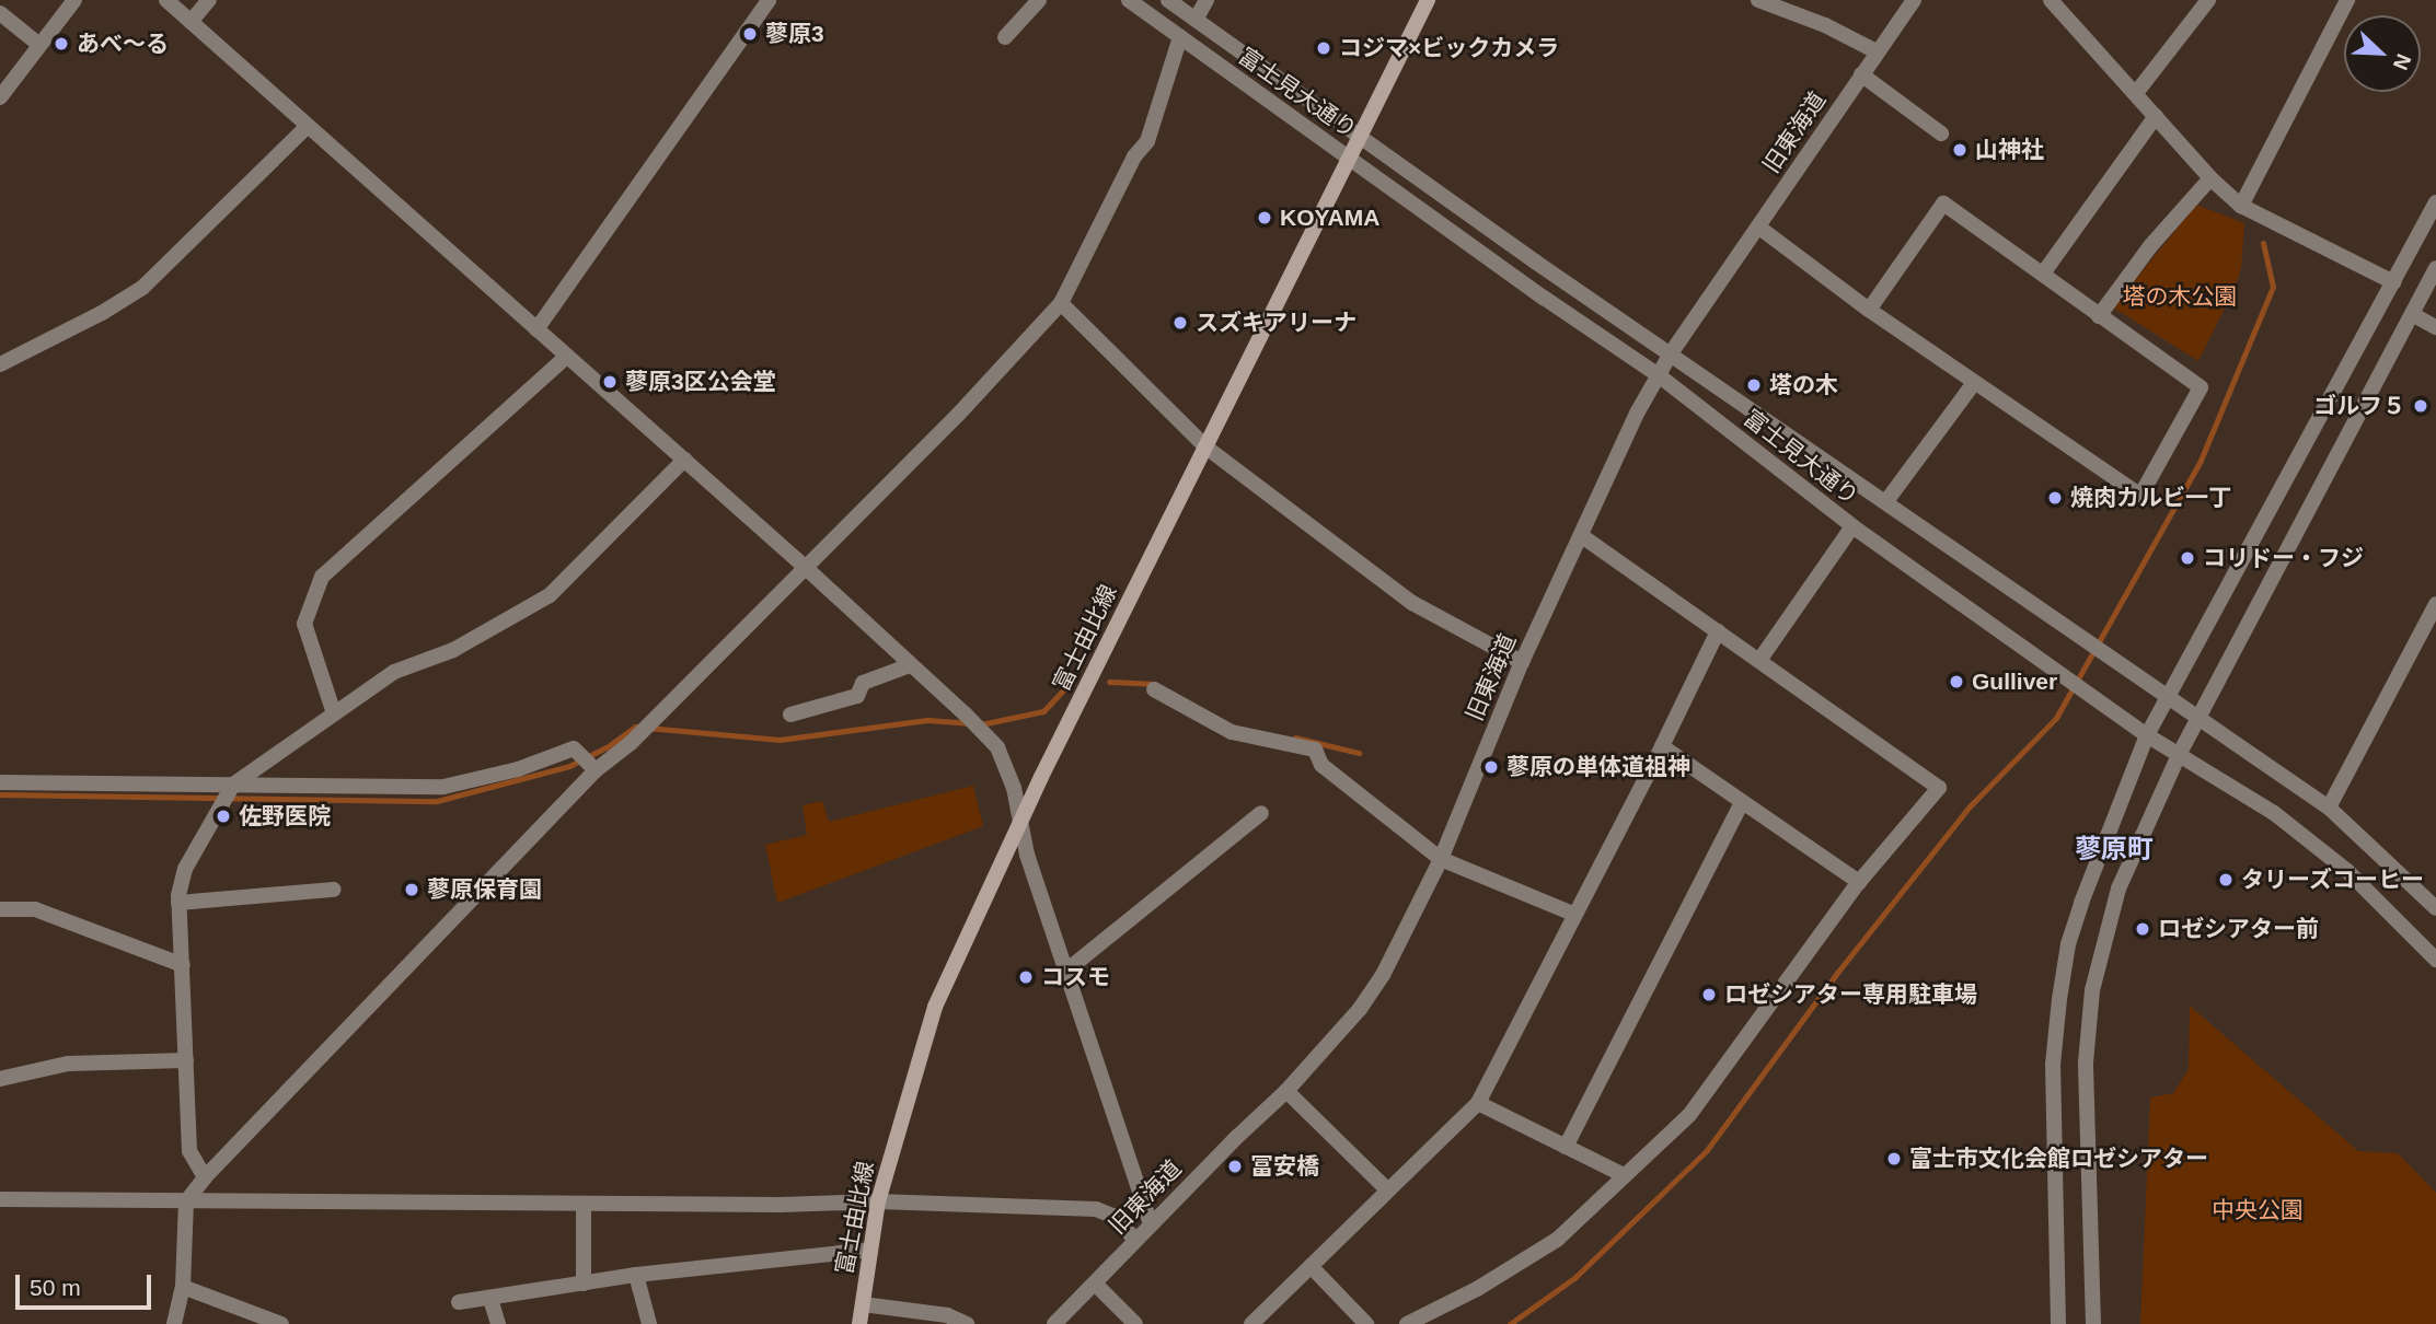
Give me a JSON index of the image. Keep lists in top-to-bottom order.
{
  "streets": {
    "main road": ["富士由比線"],
    "street": ["富士見大通り", "旧東海道"]
  },
  "crossings": [
    ["富士見大通り", "旧東海道"],
    ["富士見大通り", "富士由比線"]
  ],
  "districts": ["蓼原町"],
  "parks": ["塔の木公園", "中央公園"],
  "places": [
    "蓼原3",
    "あべ〜る",
    "コジマ×ビックカメラ",
    "山神社",
    "KOYAMA",
    "スズキアリーナ",
    "蓼原3区公会堂",
    "塔の木",
    "ゴルフ５",
    "焼肉カルビ一丁",
    "コリドー・フジ",
    "Gulliver",
    "蓼原の単体道祖神",
    "佐野医院",
    "タリーズコーヒー",
    "蓼原保育園",
    "ロゼシアター前",
    "コスモ",
    "ロゼシアター専用駐車場",
    "富士市文化会館ロゼシアター",
    "冨安橋"
  ],
  "scale_bar": "50 m",
  "north": "bottom right"
}
